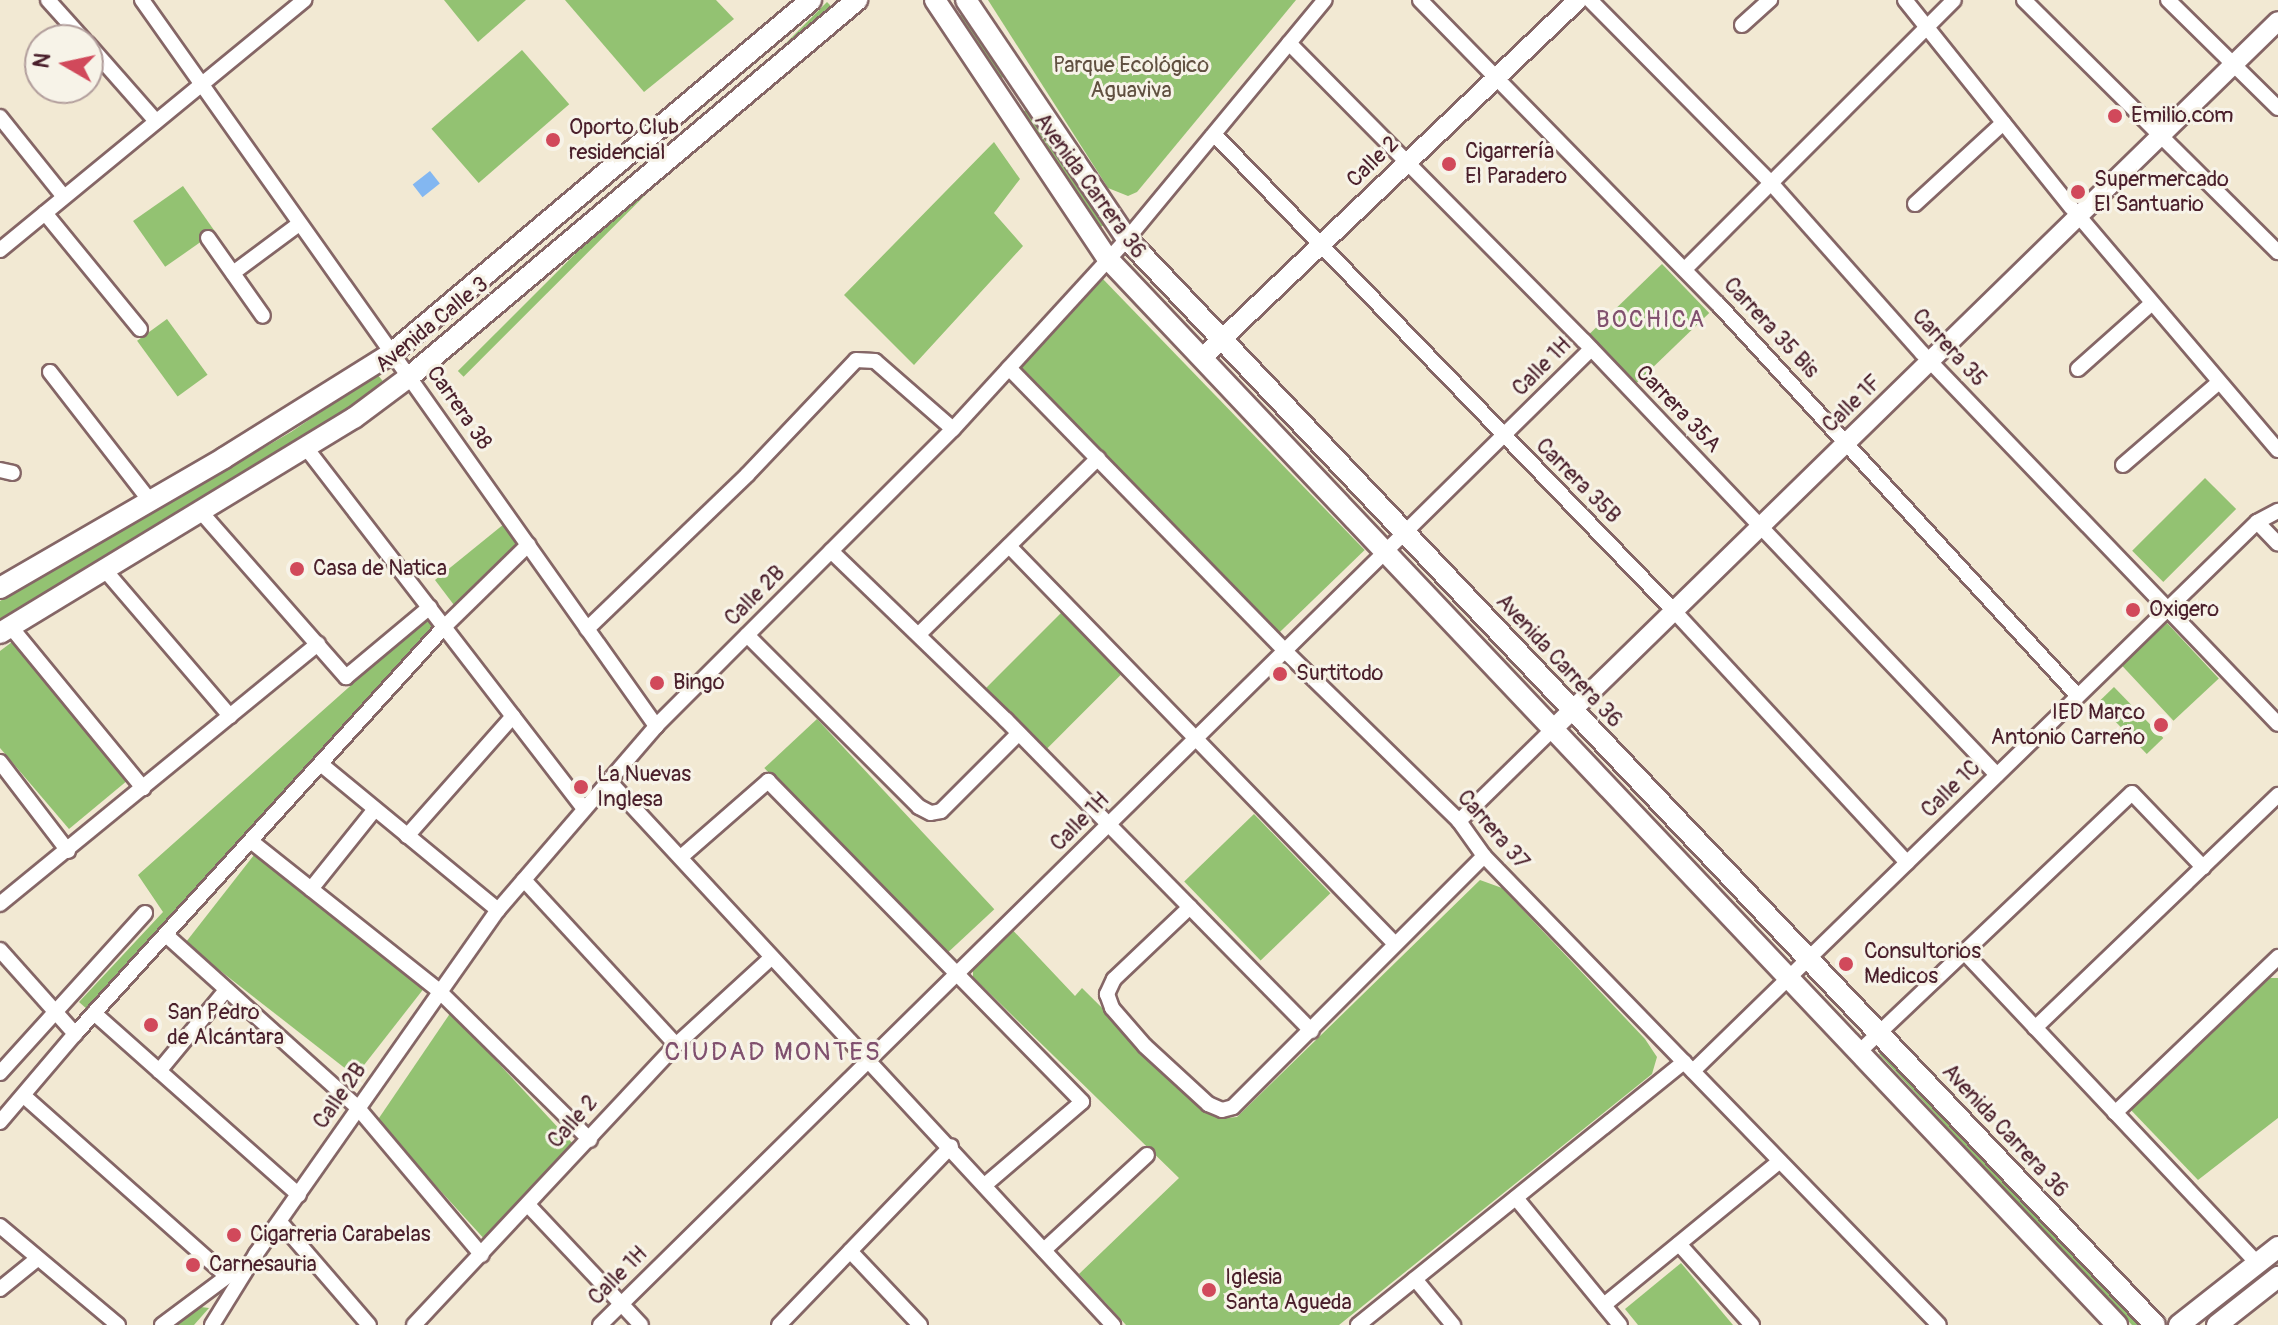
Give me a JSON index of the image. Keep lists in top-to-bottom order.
{
  "streets": {
    "main road": ["Avenida Carrera 36", "Avenida Calle 3"],
    "street": [
      "Calle 2",
      "Carrera 35 Bis",
      "Carrera 35",
      "Calle 1H",
      "Calle 1F",
      "Carrera 38",
      "Carrera 35A",
      "Carrera 35B",
      "Calle 2B",
      "Calle 1C",
      "Carrera 37"
    ]
  },
  "crossings": [
    ["Calle 2", "Avenida Carrera 36"],
    ["Calle 2", "Carrera 35 Bis"],
    ["Calle 2", "Carrera 35A"],
    ["Calle 2", "Carrera 35B"],
    ["Avenida Carrera 36", "Calle 1H"],
    ["Avenida Carrera 36", "Calle 1F"],
    ["Avenida Carrera 36", "Calle 2B"],
    ["Avenida Carrera 36", "Calle 1C"],
    ["Avenida Calle 3", "Carrera 38"],
    ["Carrera 35 Bis", "Calle 1F"],
    ["Carrera 35 Bis", "Calle 1C"],
    ["Carrera 35", "Calle 1F"],
    ["Carrera 35", "Calle 1C"],
    ["Calle 1H", "Carrera 35A"],
    ["Calle 1H", "Carrera 35B"],
    ["Calle 1H", "Carrera 37"],
    ["Calle 1F", "Carrera 35A"],
    ["Calle 1F", "Carrera 35B"],
    ["Calle 1F", "Carrera 37"],
    ["Carrera 38", "Calle 2B"],
    ["Carrera 35A", "Calle 2B"],
    ["Carrera 35A", "Calle 1C"],
    ["Carrera 35B", "Calle 2B"],
    ["Carrera 35B", "Calle 1C"],
    ["Calle 2B", "Carrera 37"],
    ["Calle 1C", "Carrera 37"]
  ],
  "districts": ["BOCHICA", "CIUDAD MONTES"],
  "parks": ["Parque Ecológico Aguaviva"],
  "places": [
    "Emilio.com",
    "Oporto Club residencial",
    "Cigarrería El Paradero",
    "Supermercado El Santuario",
    "Casa de Natica",
    "Oxigero",
    "Surtitodo",
    "Bingo",
    "IED Marco Antonio Carreño",
    "La Nuevas Inglesa",
    "Consultorios Medicos",
    "San Pedro de Alcántara",
    "Cigarreria Carabelas",
    "Carnesauria",
    "Iglesia Santa Agueda"
  ],
  "north": "left"
}
